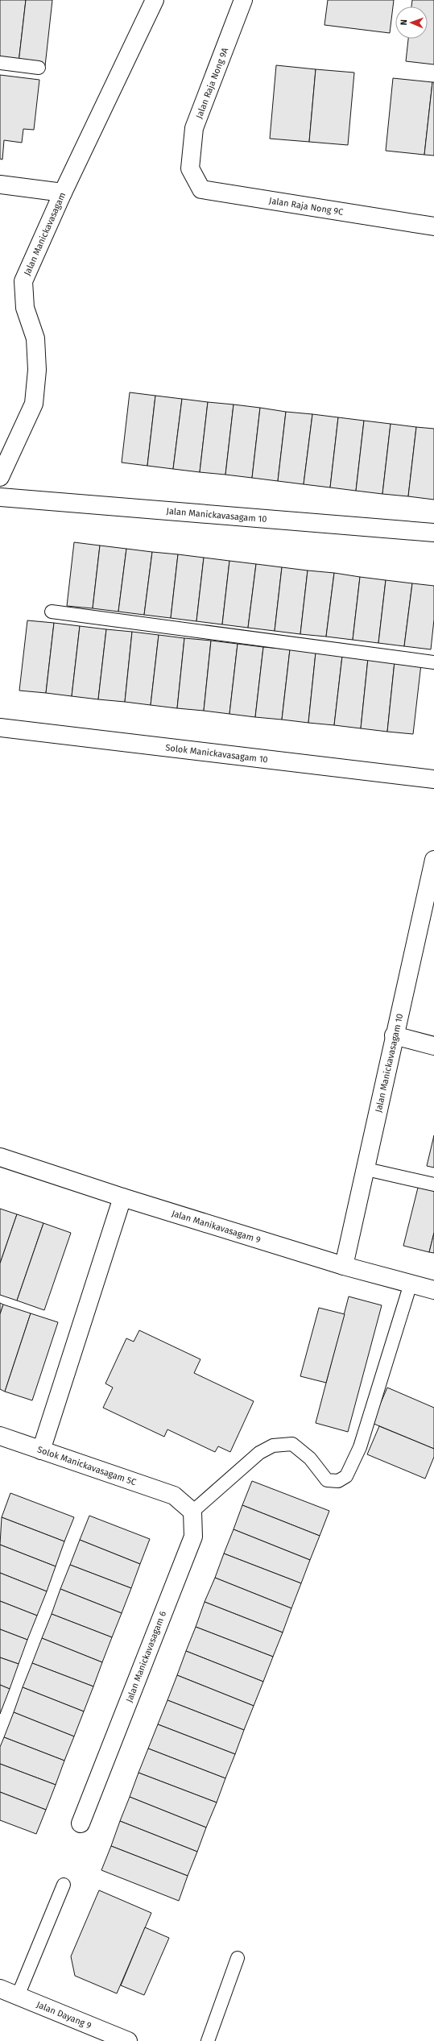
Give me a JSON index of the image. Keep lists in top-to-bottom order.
{
  "streets": {
    "street": [
      "Jalan Raja Nong 9A",
      "Jalan Raja Nong 9C",
      "Jalan Manickavasagam",
      "Jalan Manickavasagam 10",
      "Solok Manickavasagam 10",
      "Jalan Manikavasagam 9",
      "Solok Manickavasagam 5C",
      "Jalan Manickavasagam 6",
      "Jalan Dayang 9"
    ]
  },
  "crossings": [
    ["Jalan Raja Nong 9A", "Jalan Raja Nong 9C"],
    ["Jalan Manickavasagam 10", "Jalan Manikavasagam 9"],
    ["Solok Manickavasagam 5C", "Jalan Manickavasagam 6"]
  ],
  "north": "left"
}
